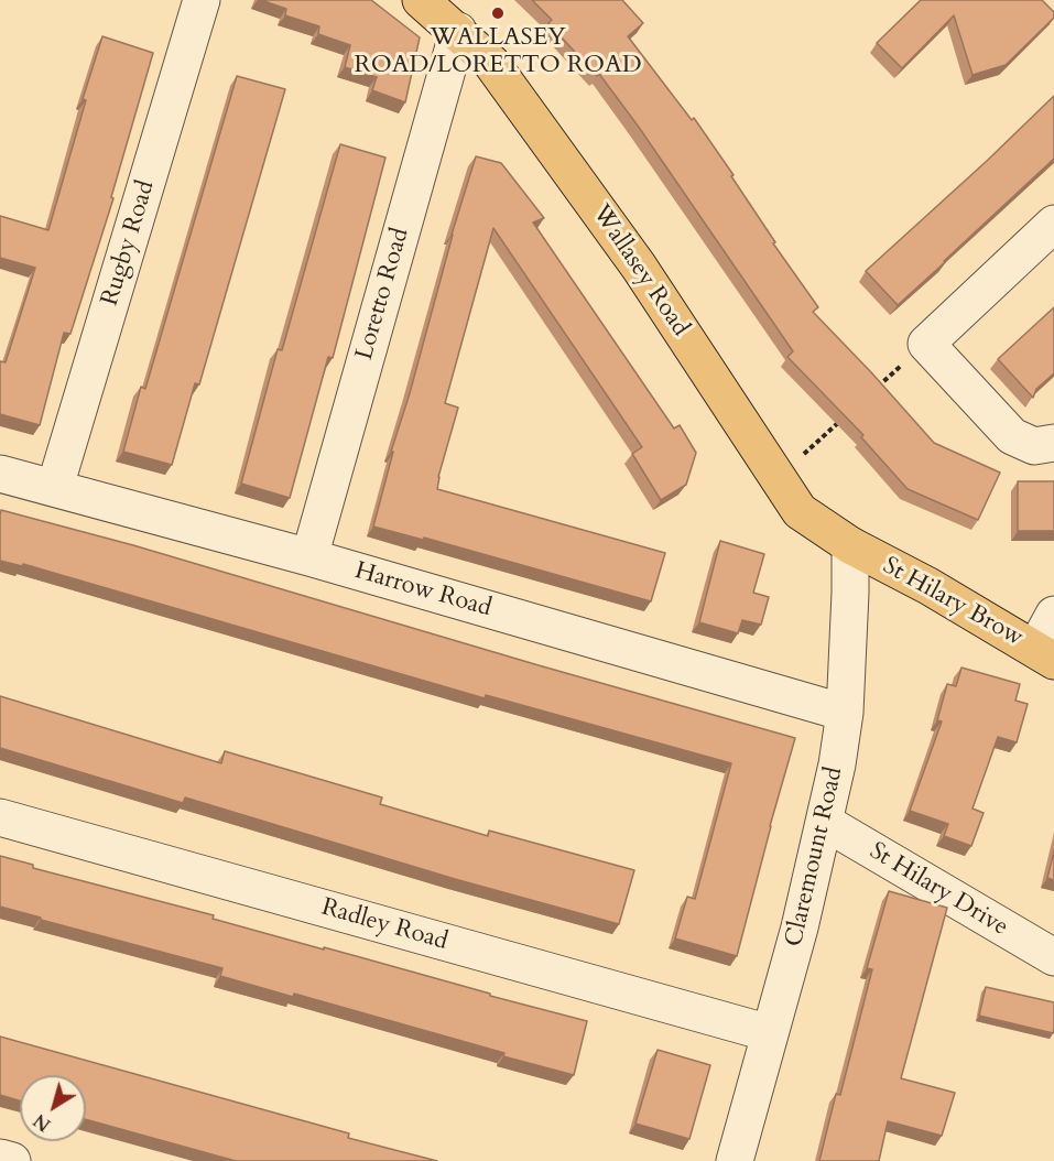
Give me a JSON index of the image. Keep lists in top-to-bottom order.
{
  "streets": {
    "main road": ["Wallasey Road", "St Hilary Brow"],
    "street": [
      "Rugby Road",
      "Loretto Road",
      "Harrow Road",
      "Claremount Road",
      "St Hilary Drive",
      "Radley Road"
    ]
  },
  "crossings": [
    ["Rugby Road", "Harrow Road"],
    ["Wallasey Road", "Loretto Road"],
    ["Wallasey Road", "St Hilary Brow"],
    ["Wallasey Road", "Claremount Road"],
    ["Loretto Road", "Harrow Road"],
    ["Harrow Road", "Claremount Road"],
    ["St Hilary Brow", "Claremount Road"],
    ["Claremount Road", "St Hilary Drive"],
    ["Claremount Road", "Radley Road"]
  ],
  "places": ["WALLASEY ROAD/LORETTO ROAD"],
  "north": "bottom left"
}
